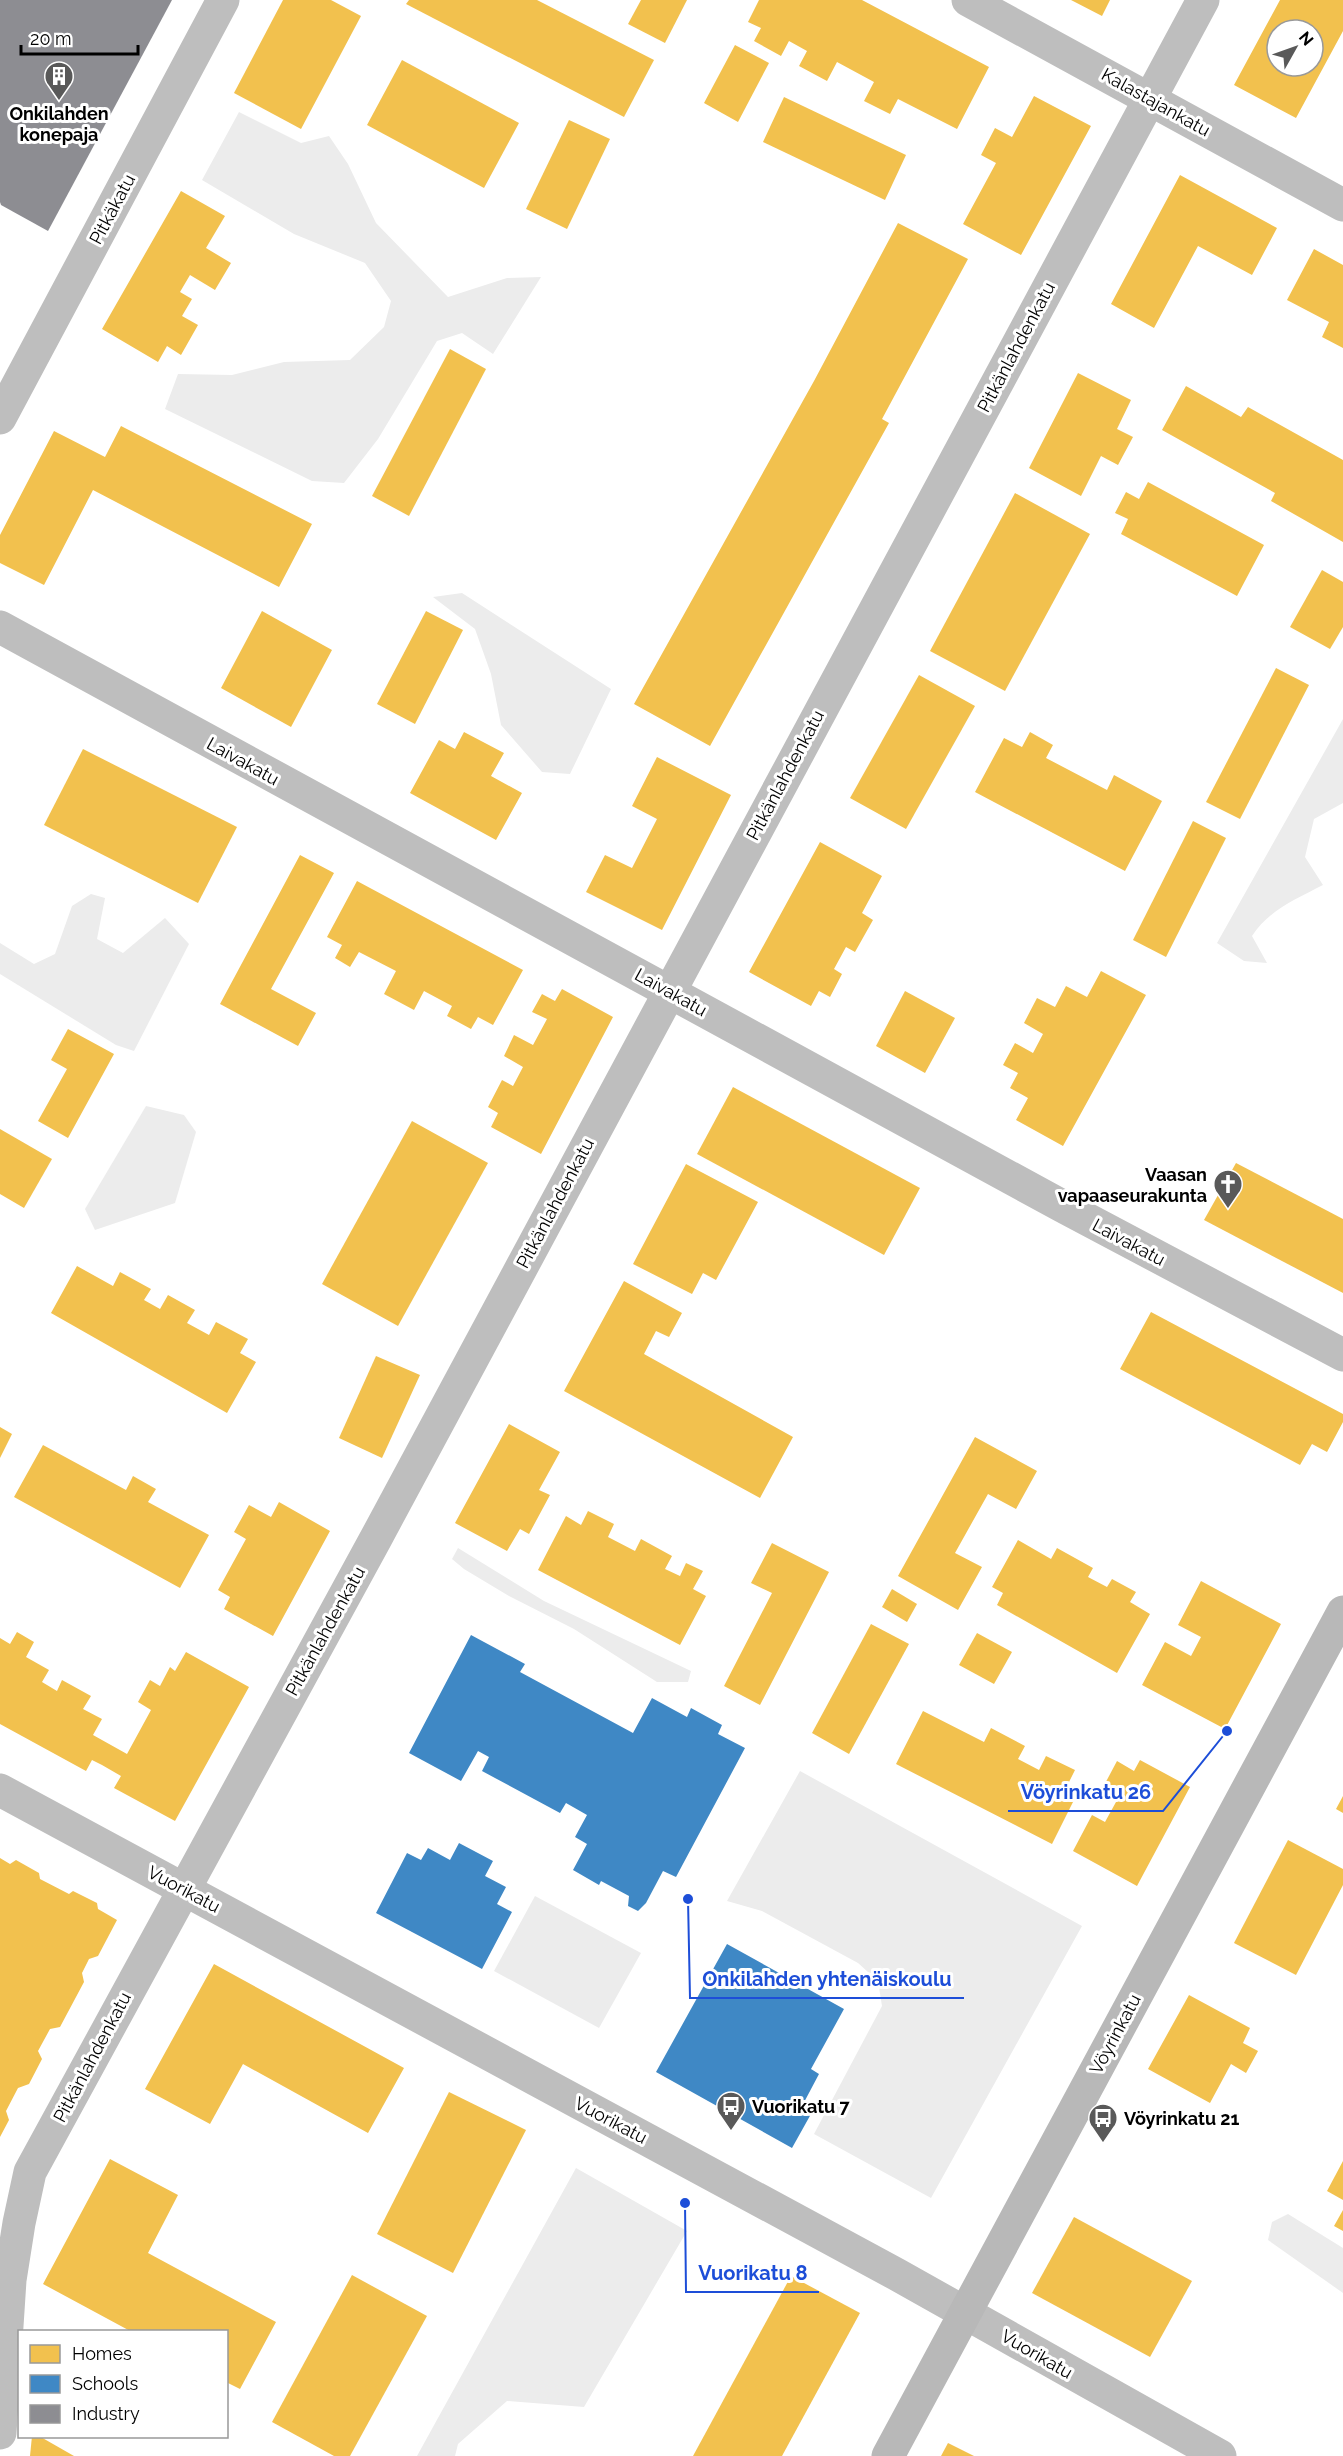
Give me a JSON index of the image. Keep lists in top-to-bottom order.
{
  "streets": {
    "main road": ["Vöyrinkatu"],
    "street": [
      "Kalastajankatu",
      "Pitkäkatu",
      "Pitkänlahdenkatu",
      "Laivakatu",
      "Vuorikatu"
    ]
  },
  "crossings": [
    ["Kalastajankatu", "Pitkänlahdenkatu"],
    ["Pitkänlahdenkatu", "Laivakatu"],
    ["Pitkänlahdenkatu", "Vuorikatu"],
    ["Vuorikatu", "Vöyrinkatu"]
  ],
  "places": {
    "building": ["Onkilahden konepaja"],
    "church": ["Vaasan vapaaseurakunta"],
    "other": ["Vöyrinkatu 26", "Onkilahden yhtenäiskoulu", "Vuorikatu 8"],
    "bus stop": ["Vuorikatu 7", "Vöyrinkatu 21"]
  },
  "legend": ["Homes", "Schools", "Industry"],
  "scale_bar": "20 m",
  "north": "top right"
}
